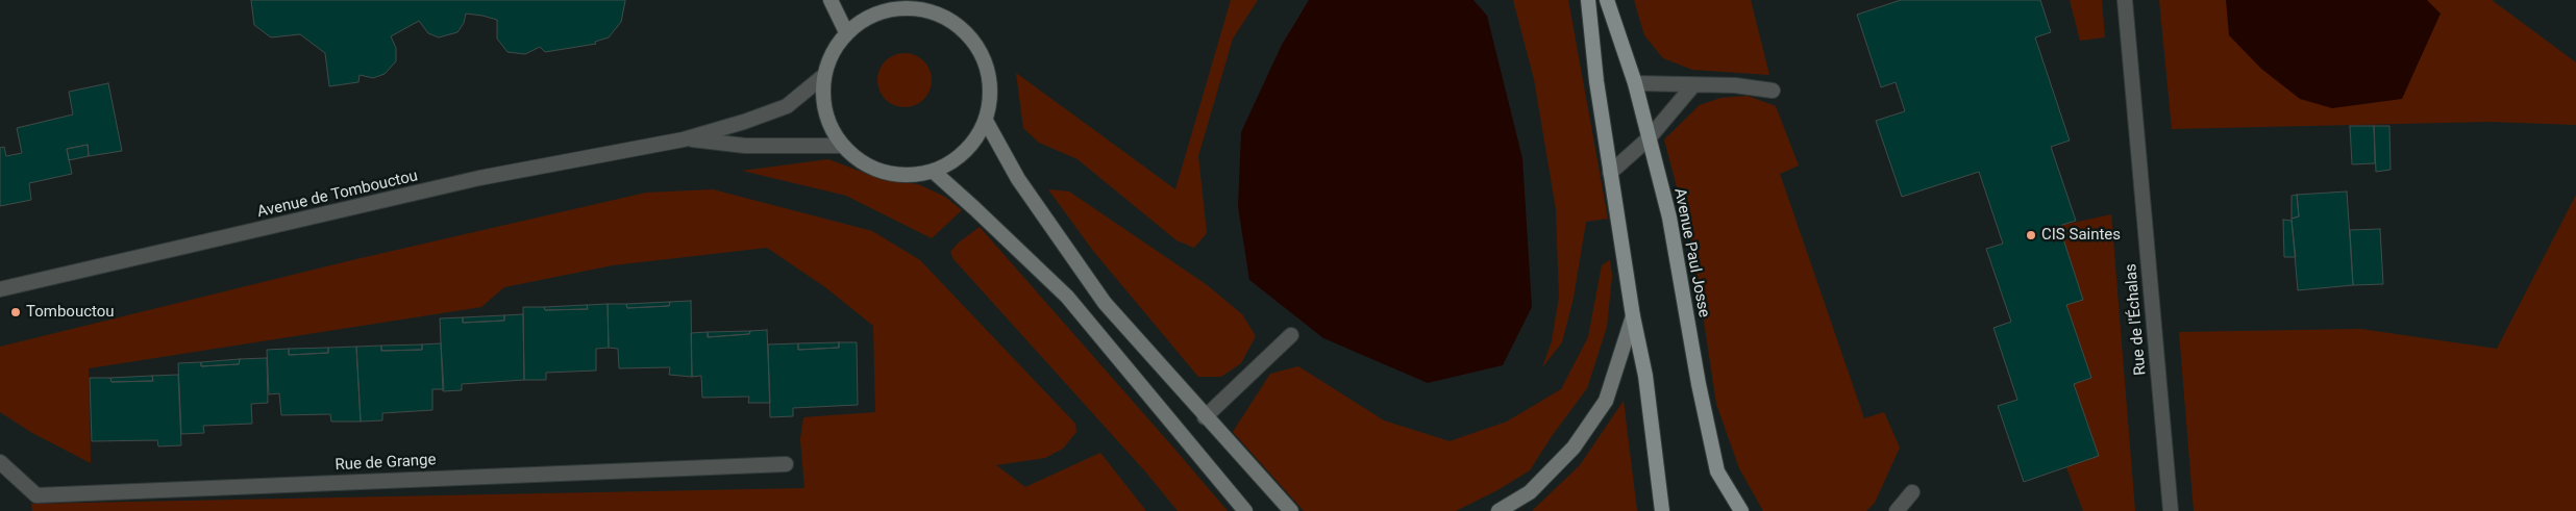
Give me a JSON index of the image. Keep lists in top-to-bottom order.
{
  "streets": {
    "main road": ["Avenue Paul Josse"],
    "street": ["Avenue de Tombouctou", "Rue de l'Échalas", "Rue de Grange"]
  },
  "places": ["CIS Saintes", "Tombouctou"]
}
